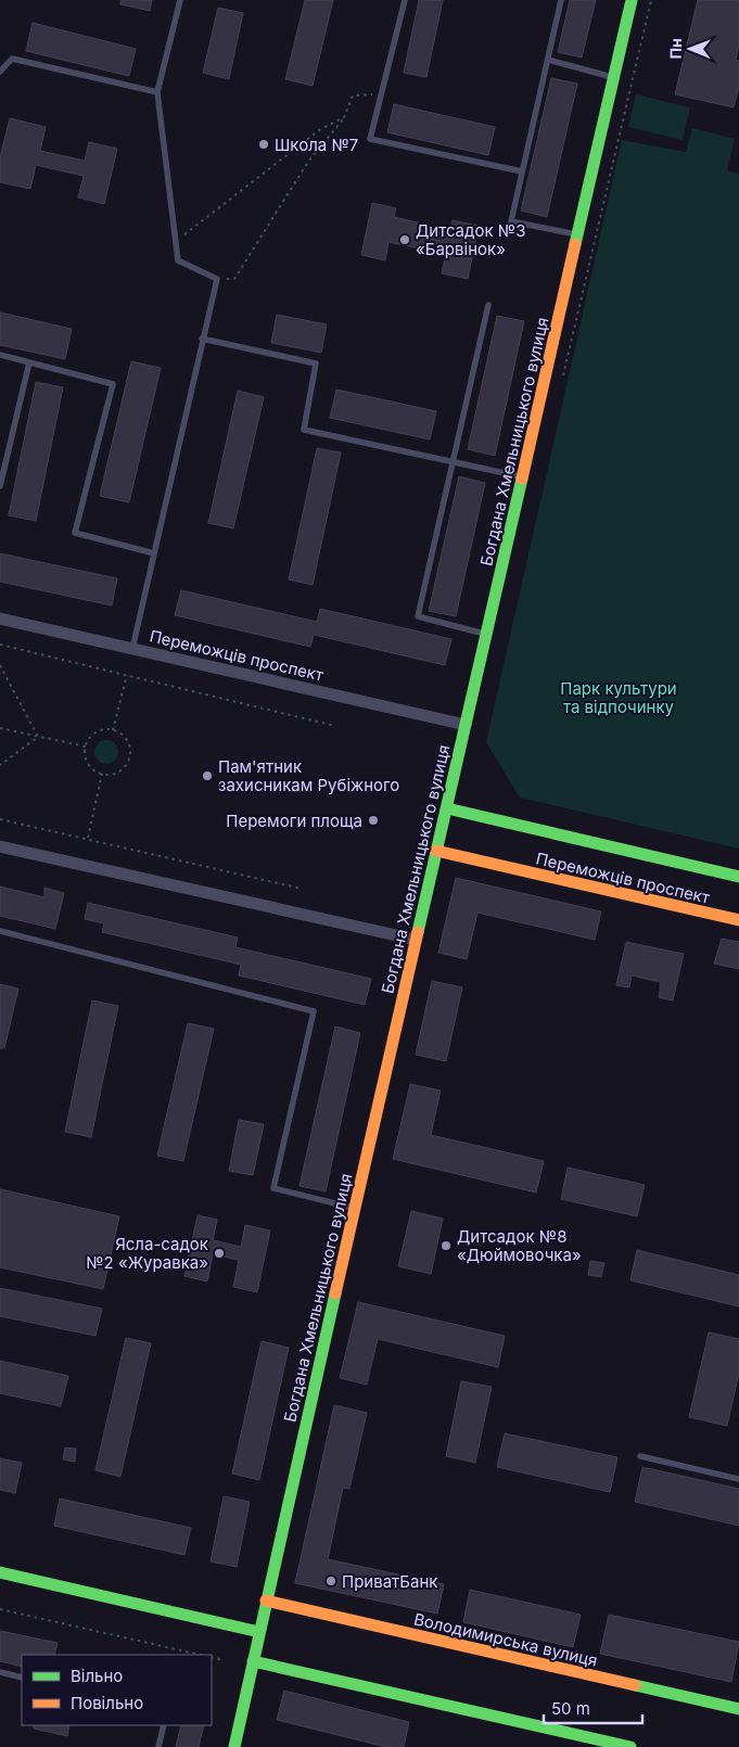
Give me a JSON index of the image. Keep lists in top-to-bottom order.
{
  "streets": {
    "street": ["Богдана Хмельницького вулиця", "Переможців проспект", "Володимирська вулиця"]
  },
  "crossings": [
    ["Богдана Хмельницького вулиця", "Переможців проспект"],
    ["Богдана Хмельницького вулиця", "Володимирська вулиця"]
  ],
  "parks": ["Парк культури та відпочинку"],
  "places": [
    "Школа №7",
    "Дитсадок №3 «Барвінок»",
    "Пам'ятник захисникам Рубіжного",
    "Перемоги площа",
    "Дитсадок №8 «Дюймовочка»",
    "Ясла-садок №2 «Журавка»",
    "ПриватБанк"
  ],
  "legend": ["Вільно", "Повільно"],
  "scale_bar": "50 m",
  "north": "left"
}
